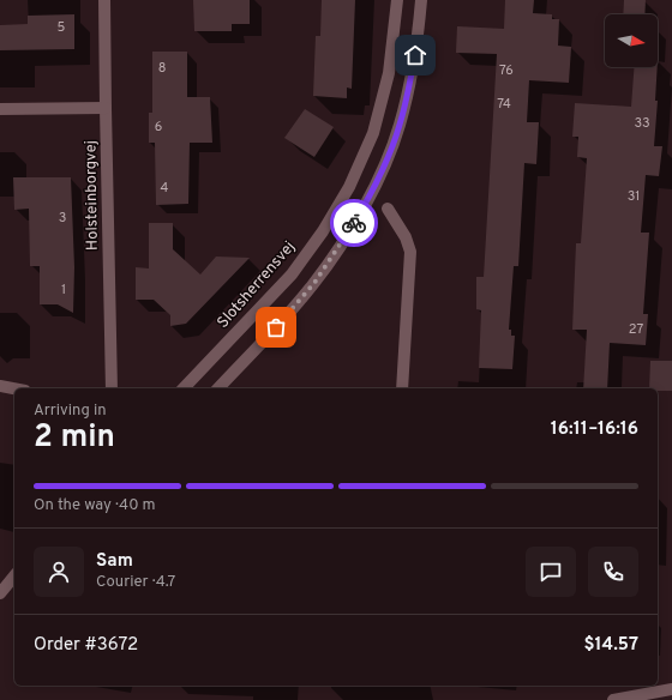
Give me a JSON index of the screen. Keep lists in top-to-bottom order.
{
  "streets": {
    "street": ["Holsteinborgvej", "Slotsherrensvej"]
  },
  "house_numbers": [
    "5",
    "8",
    "76",
    "74",
    "33",
    "6",
    "4",
    "31",
    "3",
    "1",
    "27"
  ],
  "north": "right",
  "page": {
    "heading": ["2 min", "Arriving in", "16:11–16:16"],
    "panel": [
      "Sam",
      "Courier · 4.7",
      "Order #3672",
      "$14.57"
    ],
    "bar": "On the way · 40 m"
  }
}
